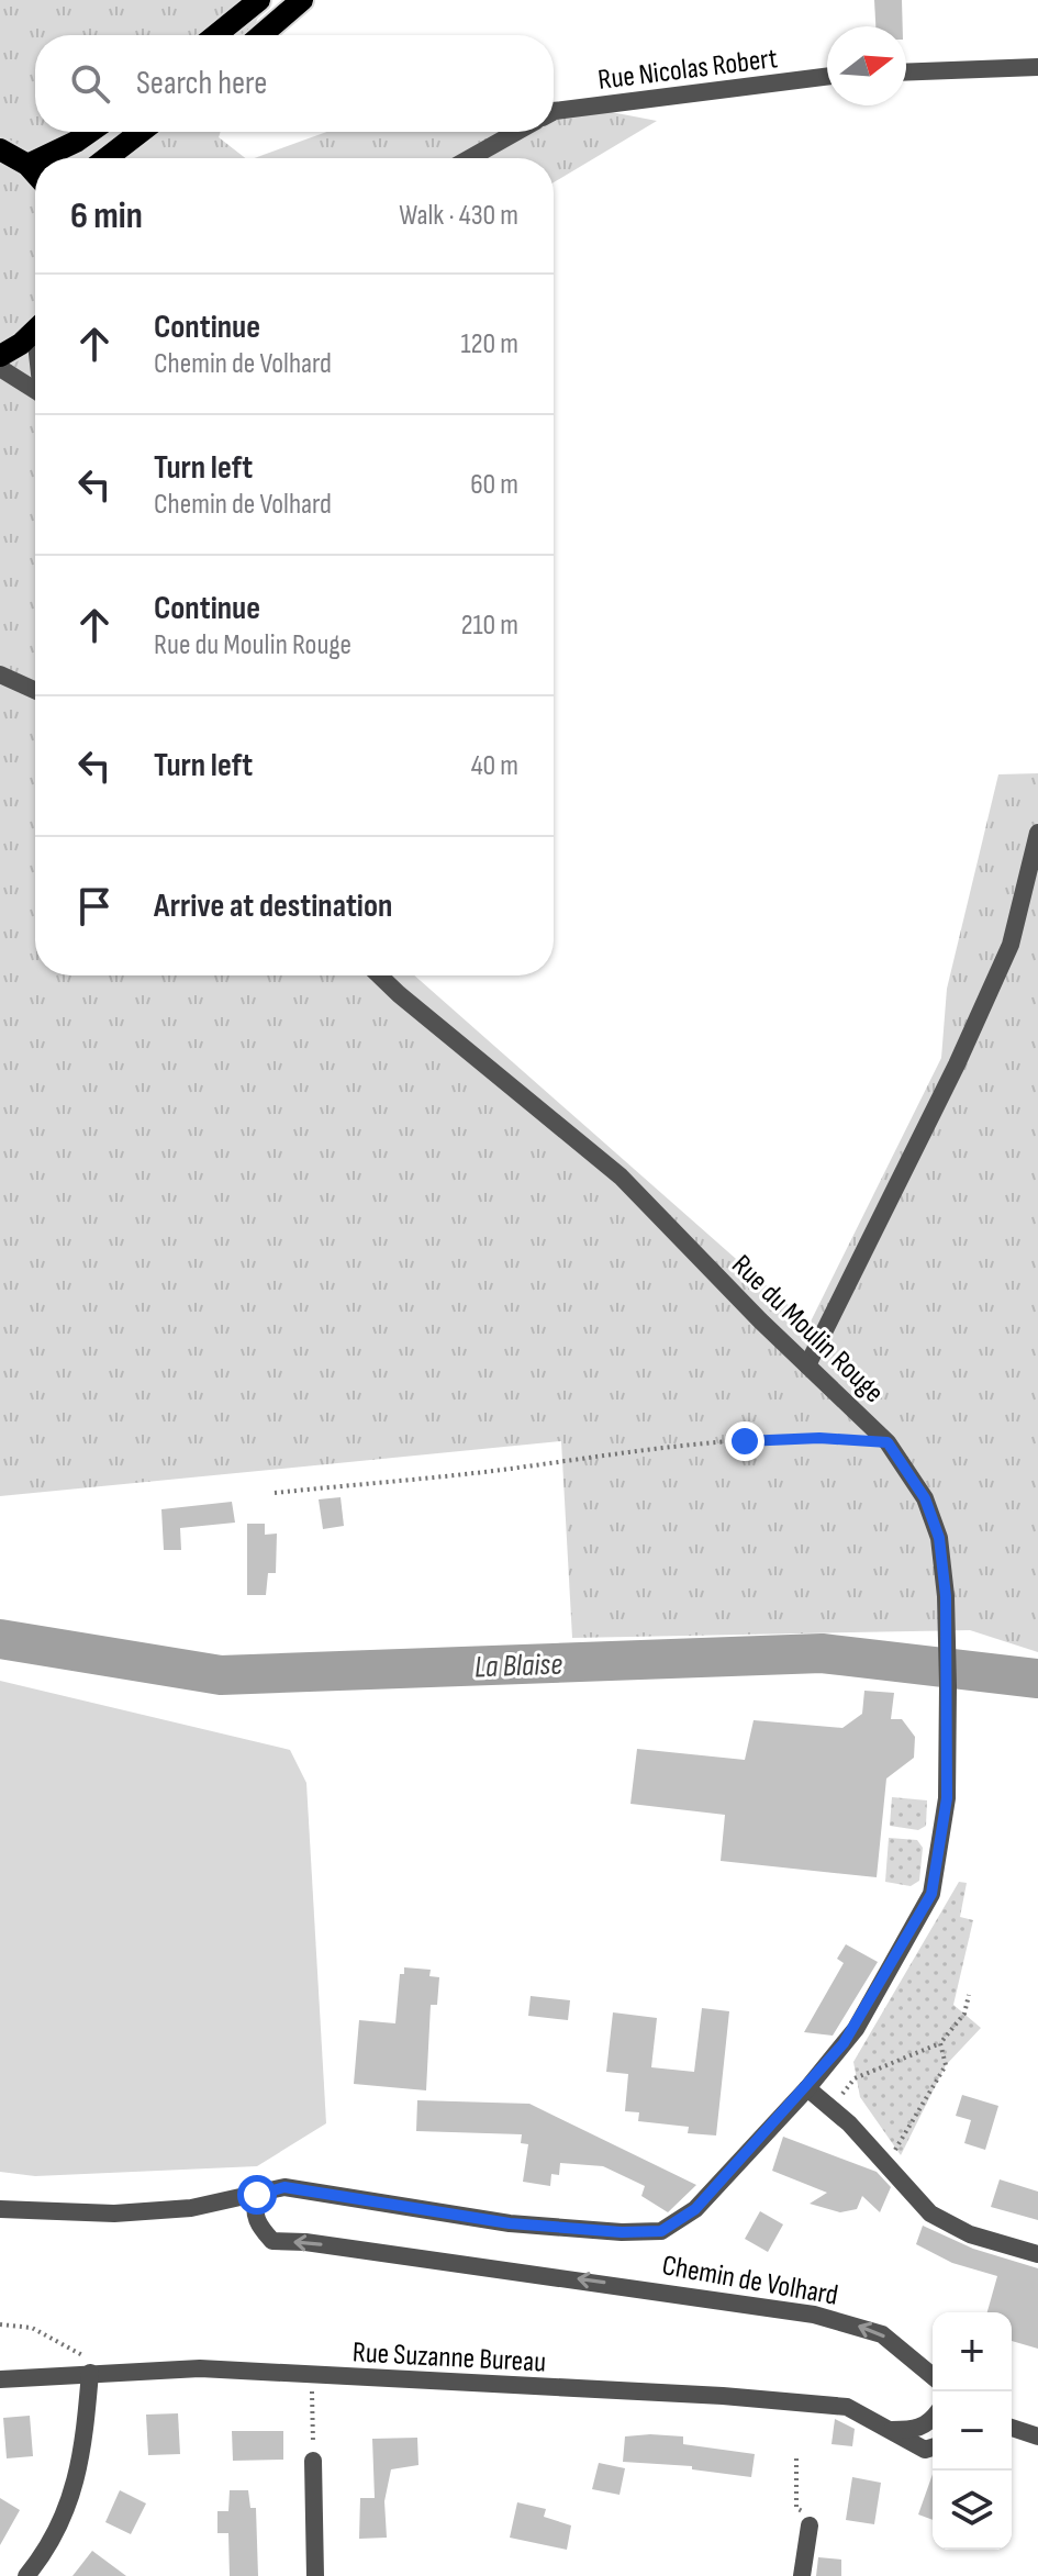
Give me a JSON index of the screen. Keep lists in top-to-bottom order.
{
  "streets": {
    "street": [
      "Rue Nicolas Robert",
      "Rue du Moulin Rouge",
      "Chemin de Volhard",
      "Rue Suzanne Bureau"
    ]
  },
  "crossings": [
    ["Rue du Moulin Rouge", "Chemin de Volhard"]
  ],
  "water": ["La Blaise"],
  "north": "right",
  "page": {
    "search": "Search here",
    "heading": ["6 min", "Walk · 430 m"],
    "list": [
      ["Continue", "Chemin de Volhard", "120 m"],
      ["Turn left", "Chemin de Volhard", "60 m"],
      ["Continue", "Rue du Moulin Rouge", "210 m"],
      ["Turn left", "40 m"],
      "Arrive at destination"
    ],
    "map_buttons": ["+", "−"]
  }
}
